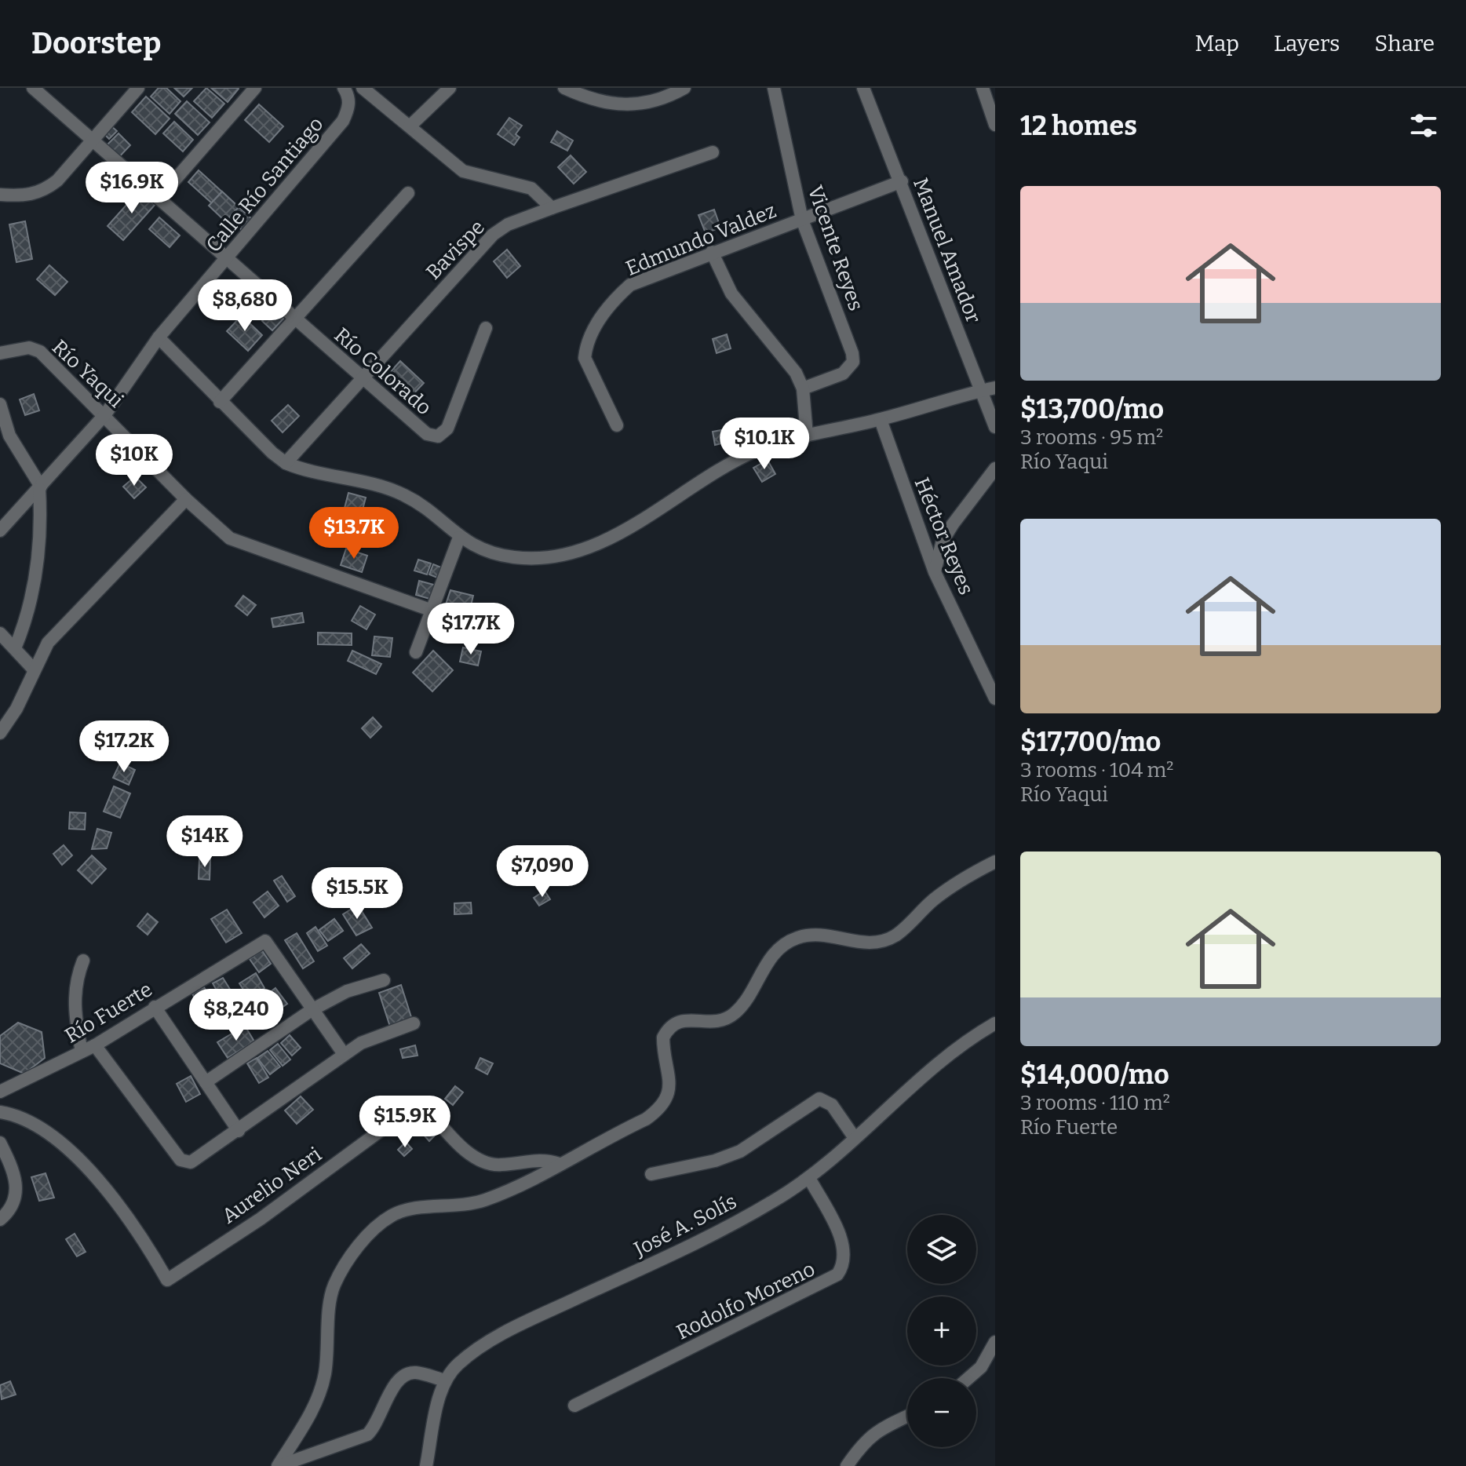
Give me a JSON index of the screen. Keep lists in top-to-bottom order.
{
  "streets": {
    "street": [
      "Calle Río Santiago",
      "Edmundo Valdez",
      "Vicente Reyes",
      "Bavispe",
      "Manuel Amador",
      "Río Colorado",
      "Río Yaqui",
      "Héctor Reyes",
      "Río Fuerte",
      "Aurelio Neri",
      "José A. Solís",
      "Rodolfo Moreno"
    ]
  },
  "crossings": [
    ["Calle Río Santiago", "Río Colorado"],
    ["Calle Río Santiago", "Río Yaqui"],
    ["Edmundo Valdez", "Vicente Reyes"],
    ["Edmundo Valdez", "Manuel Amador"],
    ["Bavispe", "Río Colorado"],
    ["José A. Solís", "Rodolfo Moreno"]
  ],
  "page": {
    "header": "Doorstep",
    "nav": ["Map", "Layers", "Share"],
    "heading": "12 homes",
    "price": [
      "$16.9K",
      "$8,680",
      "$10.1K",
      "$10K",
      "$13.7K",
      "$17.7K",
      "$17.2K",
      "$14K",
      "$7,090",
      "$15.5K",
      "$8,240",
      "$15.9K"
    ],
    "list": [
      {
        "name": "$13,700/mo",
        "note": "3 rooms · 95 m² · Río Yaqui"
      },
      {
        "name": "$17,700/mo",
        "note": "3 rooms · 104 m² · Río Yaqui"
      },
      {
        "name": "$14,000/mo",
        "note": "3 rooms · 110 m² · Río Fuerte"
      }
    ],
    "map_buttons": ["+", "−"]
  }
}
